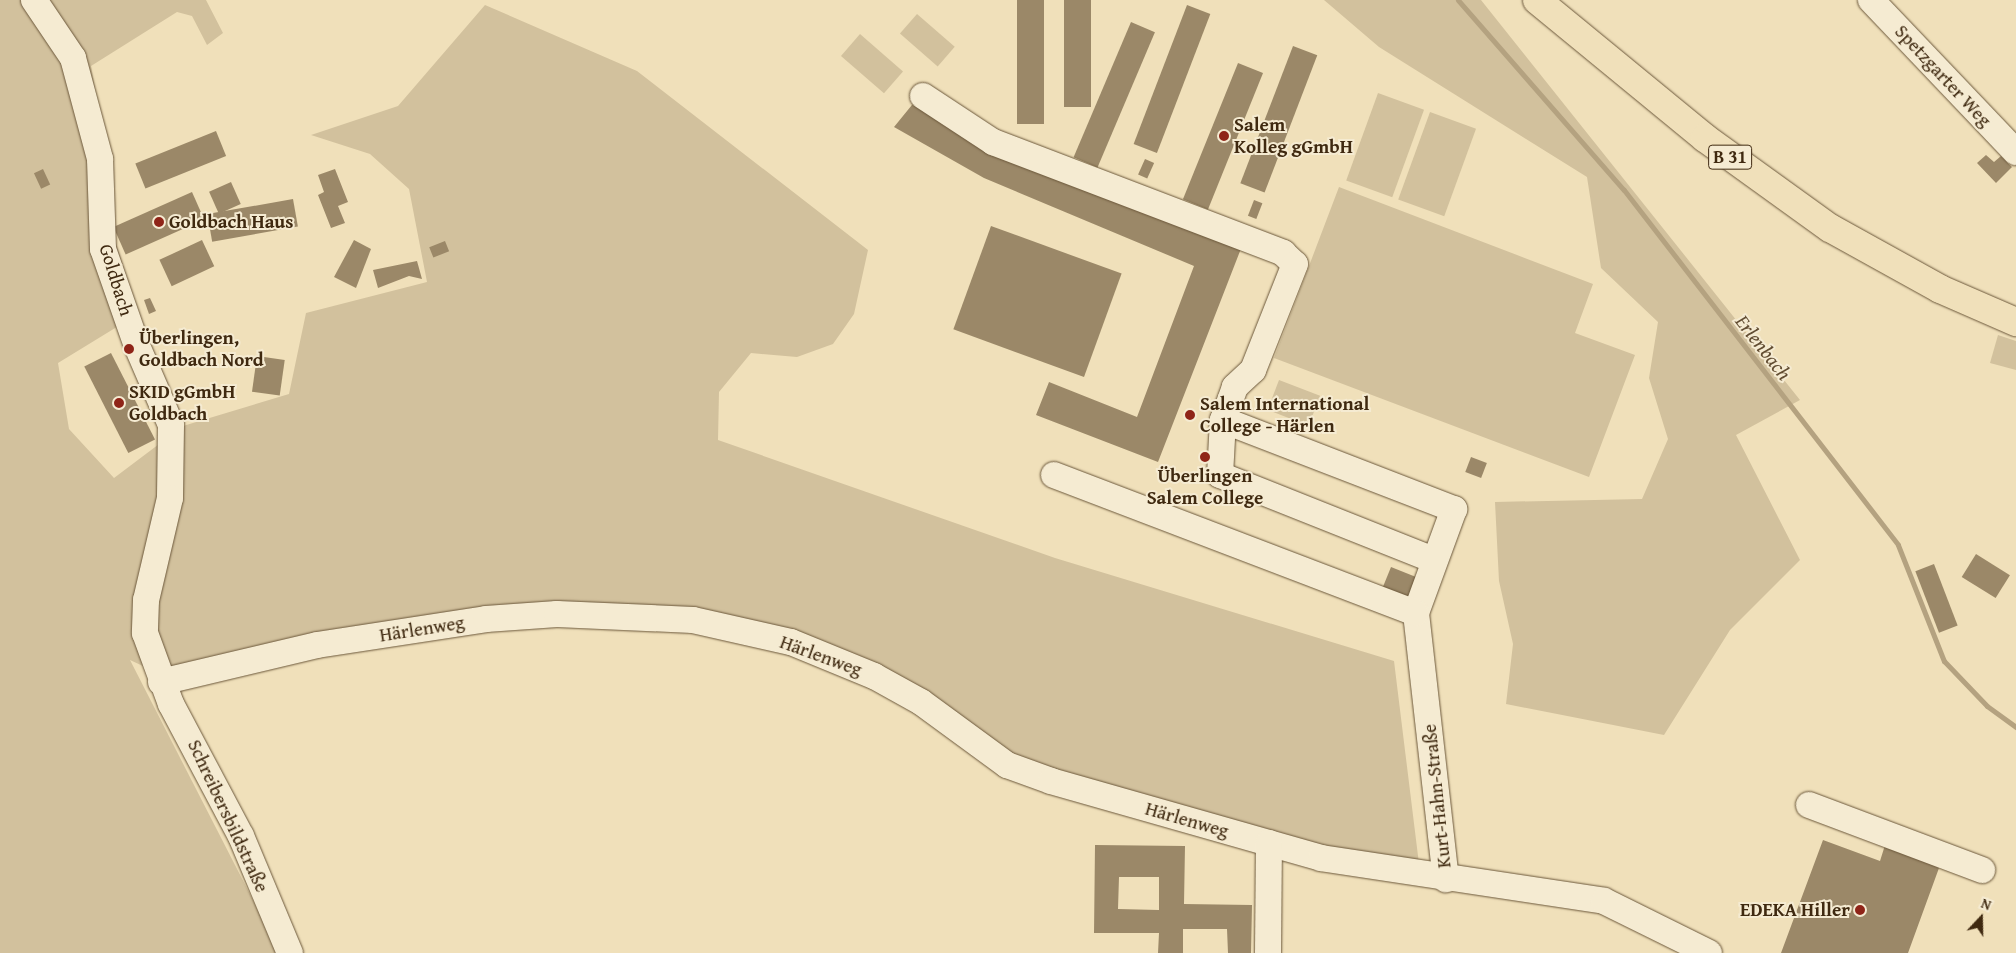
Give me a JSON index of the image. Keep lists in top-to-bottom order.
{
  "streets": {
    "main road": ["B 31"],
    "street": [
      "Spetzgarter Weg",
      "Goldbach",
      "Härlenweg",
      "Kurt-Hahn-Straße",
      "Schreibersbildstraße"
    ]
  },
  "crossings": [
    ["Goldbach", "Härlenweg"],
    ["Goldbach", "Schreibersbildstraße"],
    ["Härlenweg", "Kurt-Hahn-Straße"],
    ["Härlenweg", "Schreibersbildstraße"]
  ],
  "water": ["Erlenbach"],
  "places": [
    "Salem Kolleg gGmbH",
    "Goldbach Haus",
    "Überlingen, Goldbach Nord",
    "SKID gGmbH Goldbach",
    "Salem International College - Härlen",
    "Überlingen Salem College",
    "EDEKA Hiller"
  ],
  "north": "top"
}
